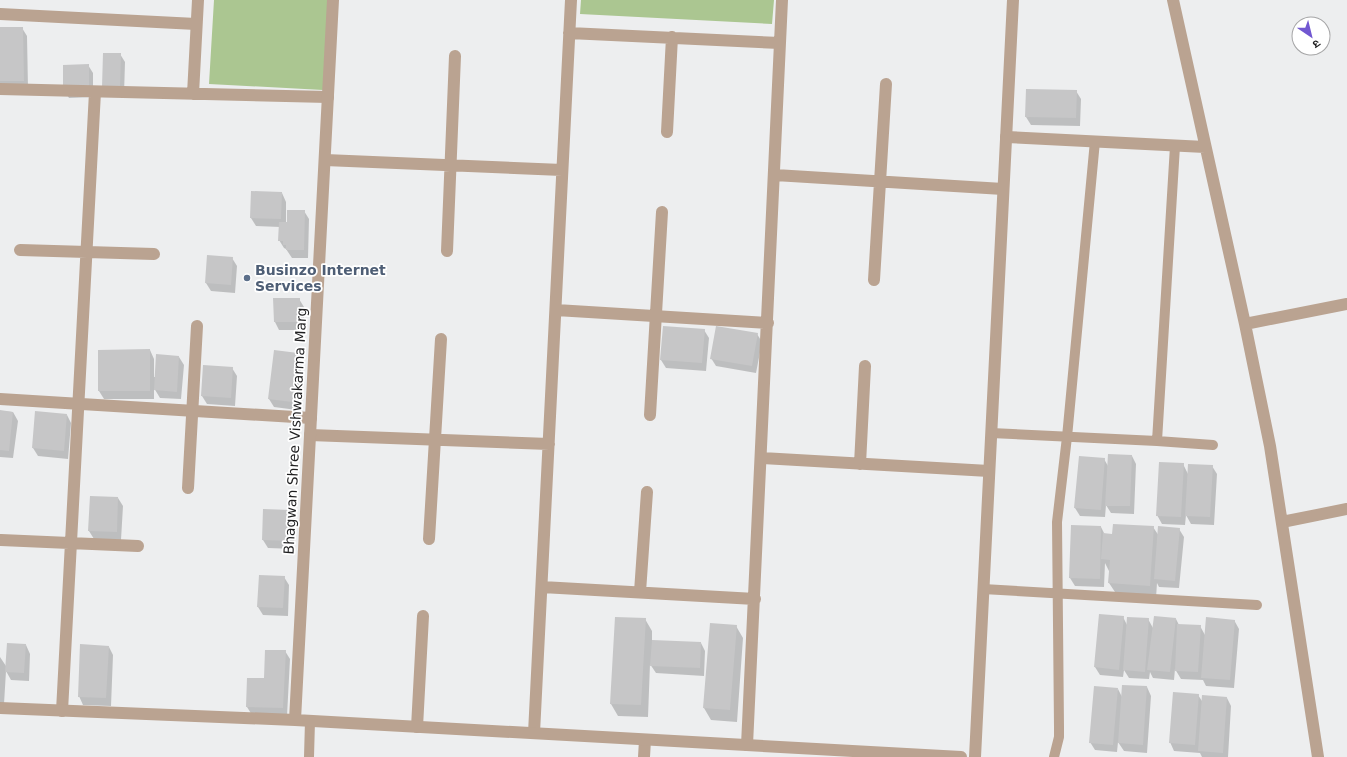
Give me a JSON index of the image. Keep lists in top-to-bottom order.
{
  "streets": {
    "street": ["Bhagwan Shree Vishwakarma Marg"]
  },
  "places": ["Businzo Internet Services"],
  "north": "bottom right"
}
